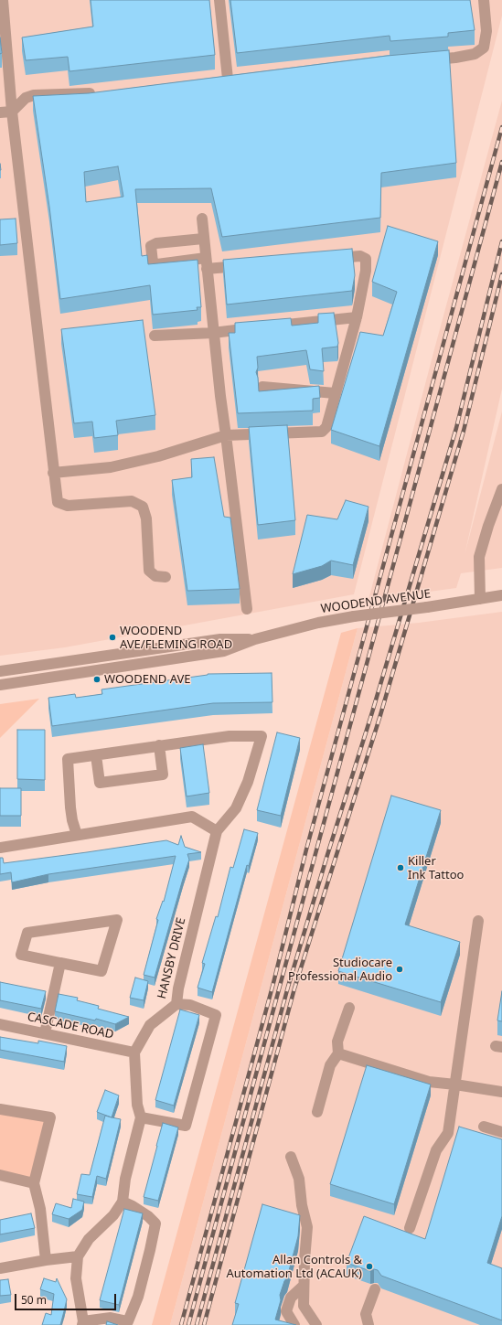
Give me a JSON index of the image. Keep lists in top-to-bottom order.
{
  "streets": {
    "street": ["WOODEND AVENUE", "HANSBY DRIVE", "CASCADE ROAD"]
  },
  "crossings": [
    ["HANSBY DRIVE", "CASCADE ROAD"]
  ],
  "places": [
    "WOODEND AVE/FLEMING ROAD",
    "WOODEND AVE",
    "Killer Ink Tattoo",
    "Studiocare Professional Audio",
    "Allan Controls & Automation Ltd (ACAUK)"
  ],
  "scale_bar": "50 m"
}
